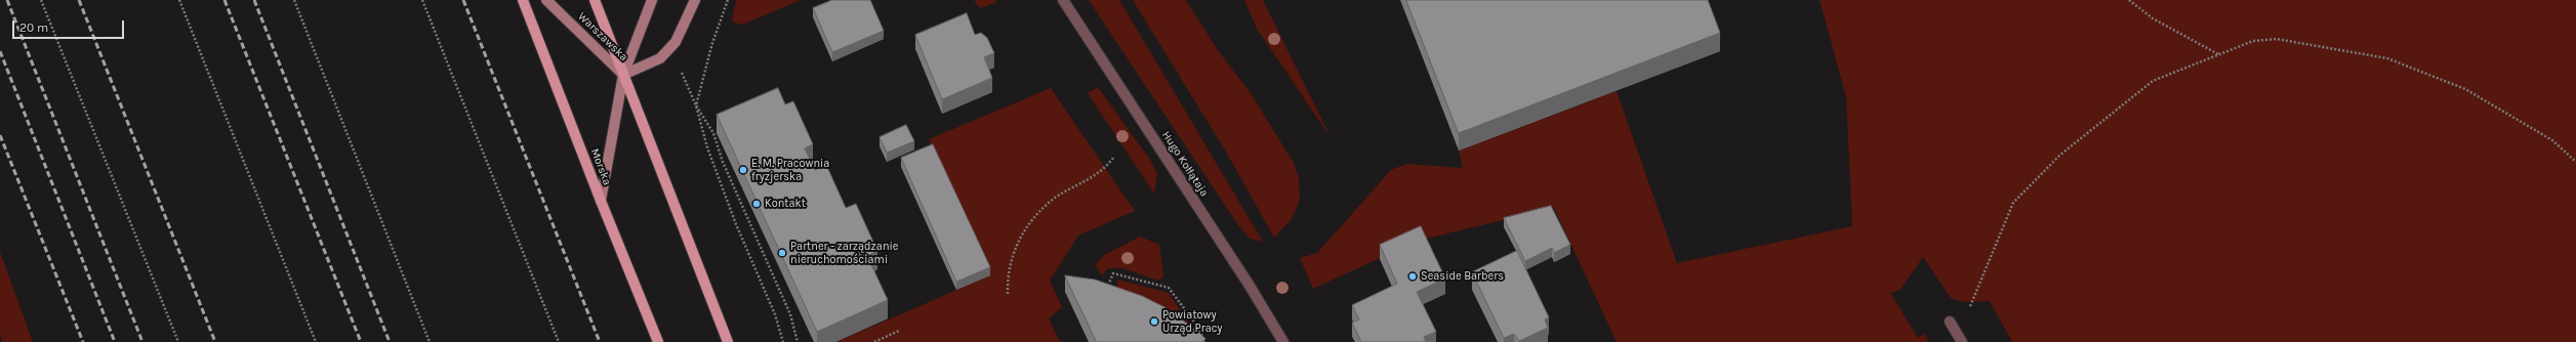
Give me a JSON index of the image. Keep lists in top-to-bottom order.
{
  "streets": {
    "main road": ["Morska"],
    "street": ["Warszawska", "Hugo Kołłątaja"]
  },
  "crossings": [
    ["Warszawska", "Morska"]
  ],
  "places": [
    "E. M. Pracownia fryzjerska",
    "Kontakt",
    "Partner - zarządzanie nieruchomościami",
    "Seaside Barbers",
    "Powiatowy Urząd Pracy"
  ],
  "scale_bar": "20 m"
}
